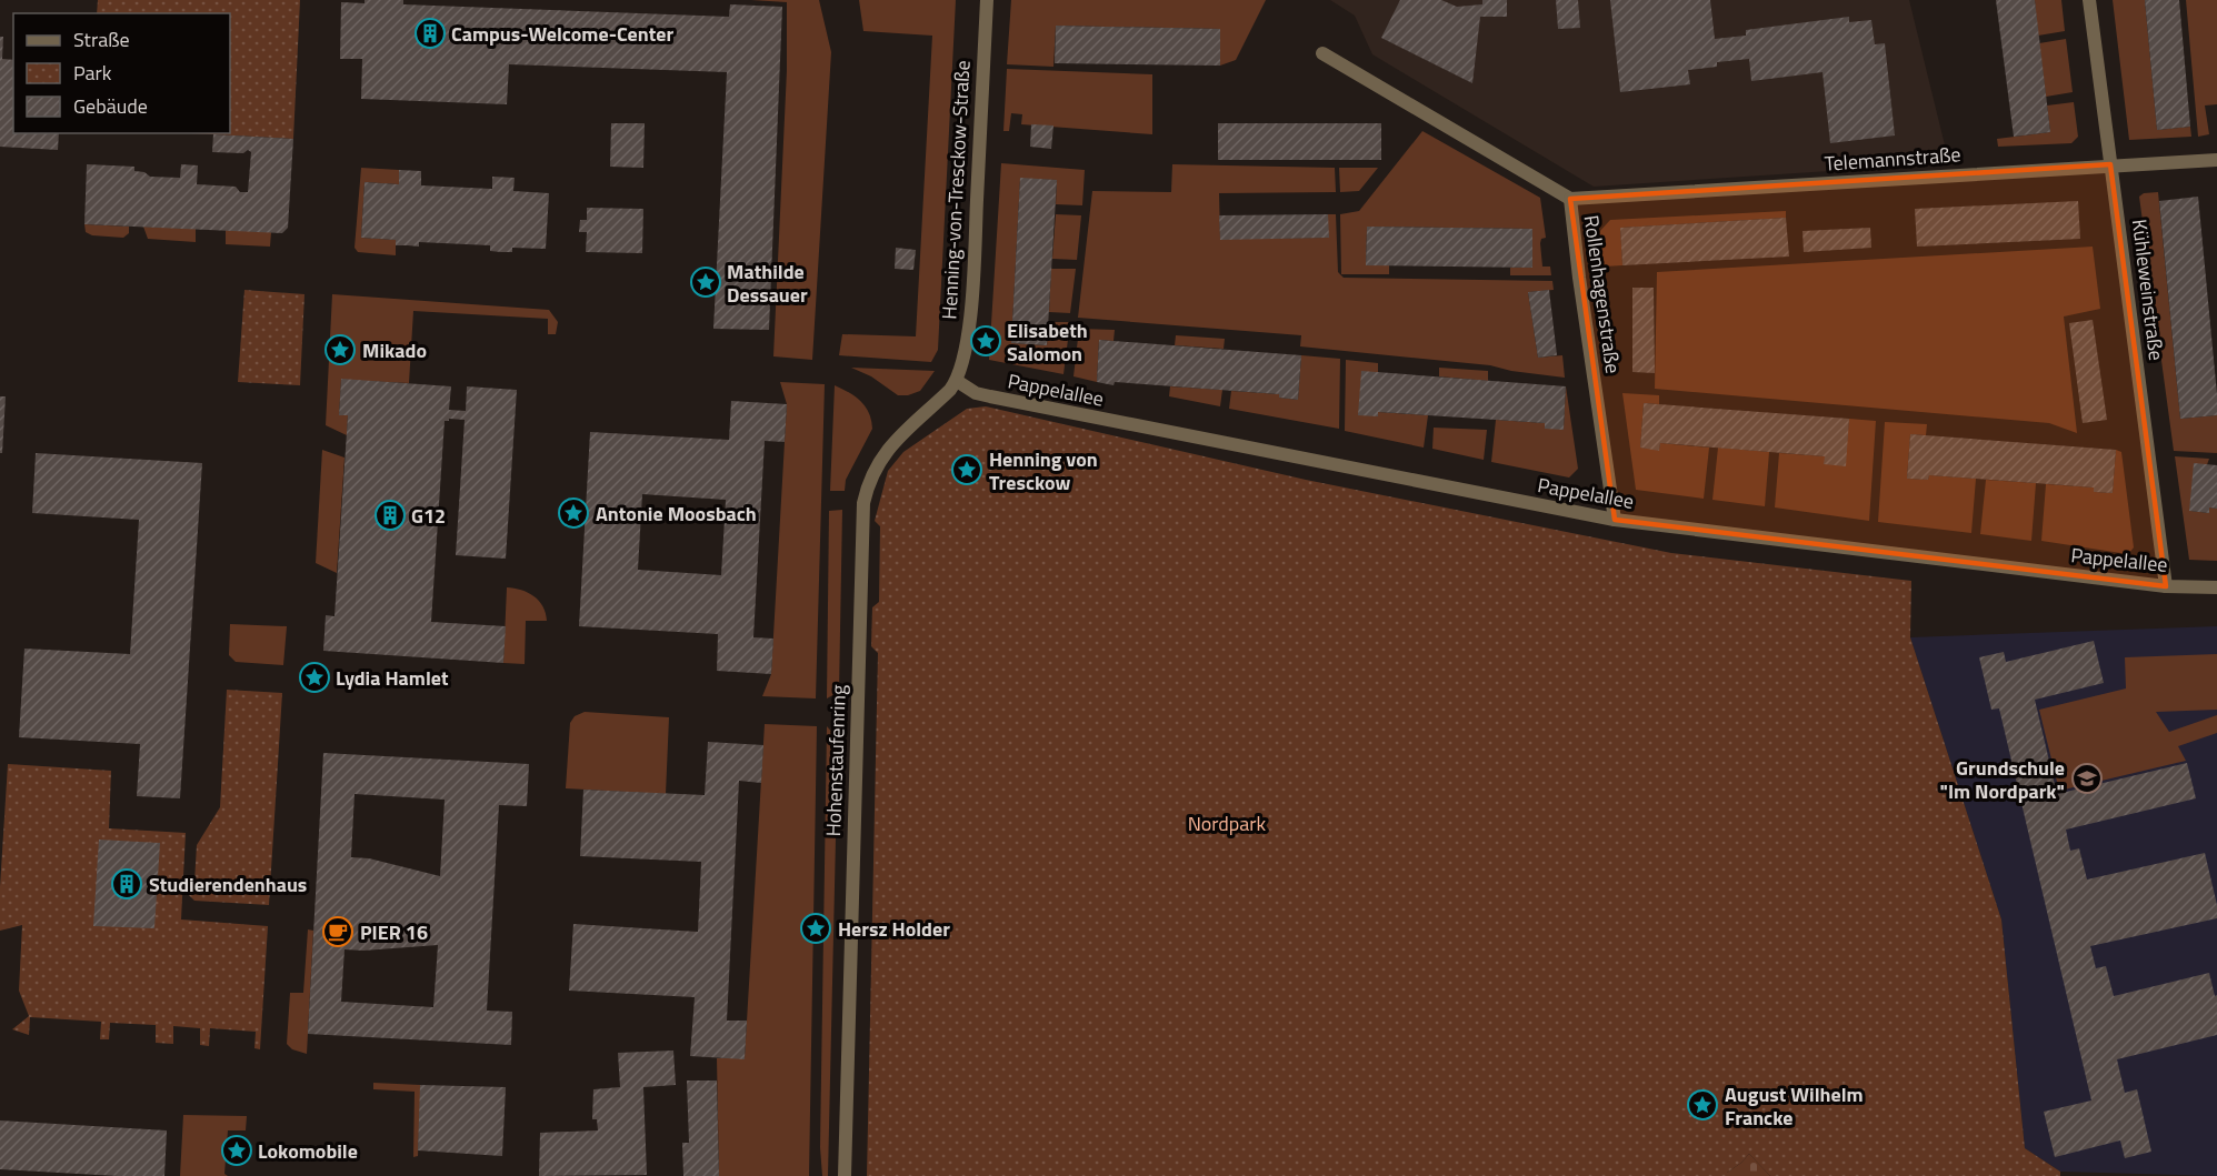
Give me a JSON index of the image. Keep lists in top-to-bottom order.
{
  "streets": {
    "street": [
      "Telemannstraße",
      "Henning-von-Tresckow-Straße",
      "Kühleweinstraße",
      "Rollenhagenstraße",
      "Pappelallee",
      "Hohenstaufenring"
    ]
  },
  "crossings": [
    ["Telemannstraße", "Kühleweinstraße"],
    ["Telemannstraße", "Rollenhagenstraße"],
    ["Henning-von-Tresckow-Straße", "Pappelallee"],
    ["Henning-von-Tresckow-Straße", "Hohenstaufenring"],
    ["Kühleweinstraße", "Pappelallee"],
    ["Rollenhagenstraße", "Pappelallee"],
    ["Pappelallee", "Hohenstaufenring"]
  ],
  "parks": ["Nordpark"],
  "places": {
    "building": ["Campus-Welcome-Center", "G12", "Studierendenhaus"],
    "place": [
      "Mathilde Dessauer",
      "Elisabeth Salomon",
      "Mikado",
      "Henning von Tresckow",
      "Antonie Moosbach",
      "Lydia Hamlet",
      "Hersz Holder",
      "August Wilhelm Francke",
      "Lokomobile"
    ],
    "school or university": ["Grundschule \"Im Nordpark\""],
    "cafe": ["PIER 16"]
  },
  "legend": ["Straße", "Park", "Gebäude"]
}
